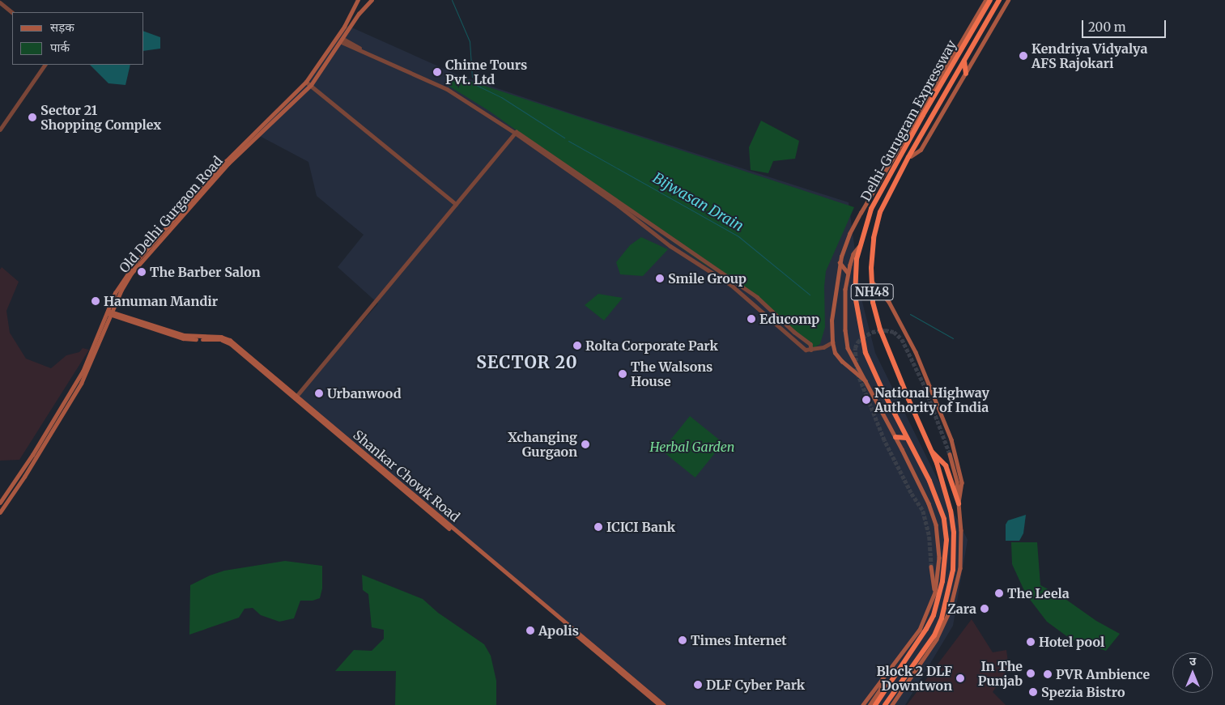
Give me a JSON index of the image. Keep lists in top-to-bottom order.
{
  "streets": {
    "highway": ["Delhi-Gurugram Expressway", "NH48"],
    "main road": ["Old Delhi Gurgaon Road", "Shankar Chowk Road"]
  },
  "crossings": [
    ["Old Delhi Gurgaon Road", "Shankar Chowk Road"]
  ],
  "districts": ["SECTOR 20"],
  "water": ["Bijwasan Drain"],
  "parks": ["Herbal Garden"],
  "places": [
    "Kendriya Vidyalya AFS Rajokari",
    "Chime Tours Pvt. Ltd",
    "Sector 21 Shopping Complex",
    "The Barber Salon",
    "Smile Group",
    "Hanuman Mandir",
    "Educomp",
    "Rolta Corporate Park",
    "The Walsons House",
    "Urbanwood",
    "National Highway Authority of India",
    "Xchanging Gurgaon",
    "ICICI Bank",
    "The Leela",
    "Zara",
    "Apolis",
    "Times Internet",
    "Hotel pool",
    "In The Punjab",
    "PVR Ambience",
    "Block 2 DLF Downtwon",
    "DLF Cyber Park",
    "Spezia Bistro"
  ],
  "legend": ["सड़क", "पार्क"],
  "scale_bar": "200 m",
  "north": "top"
}
